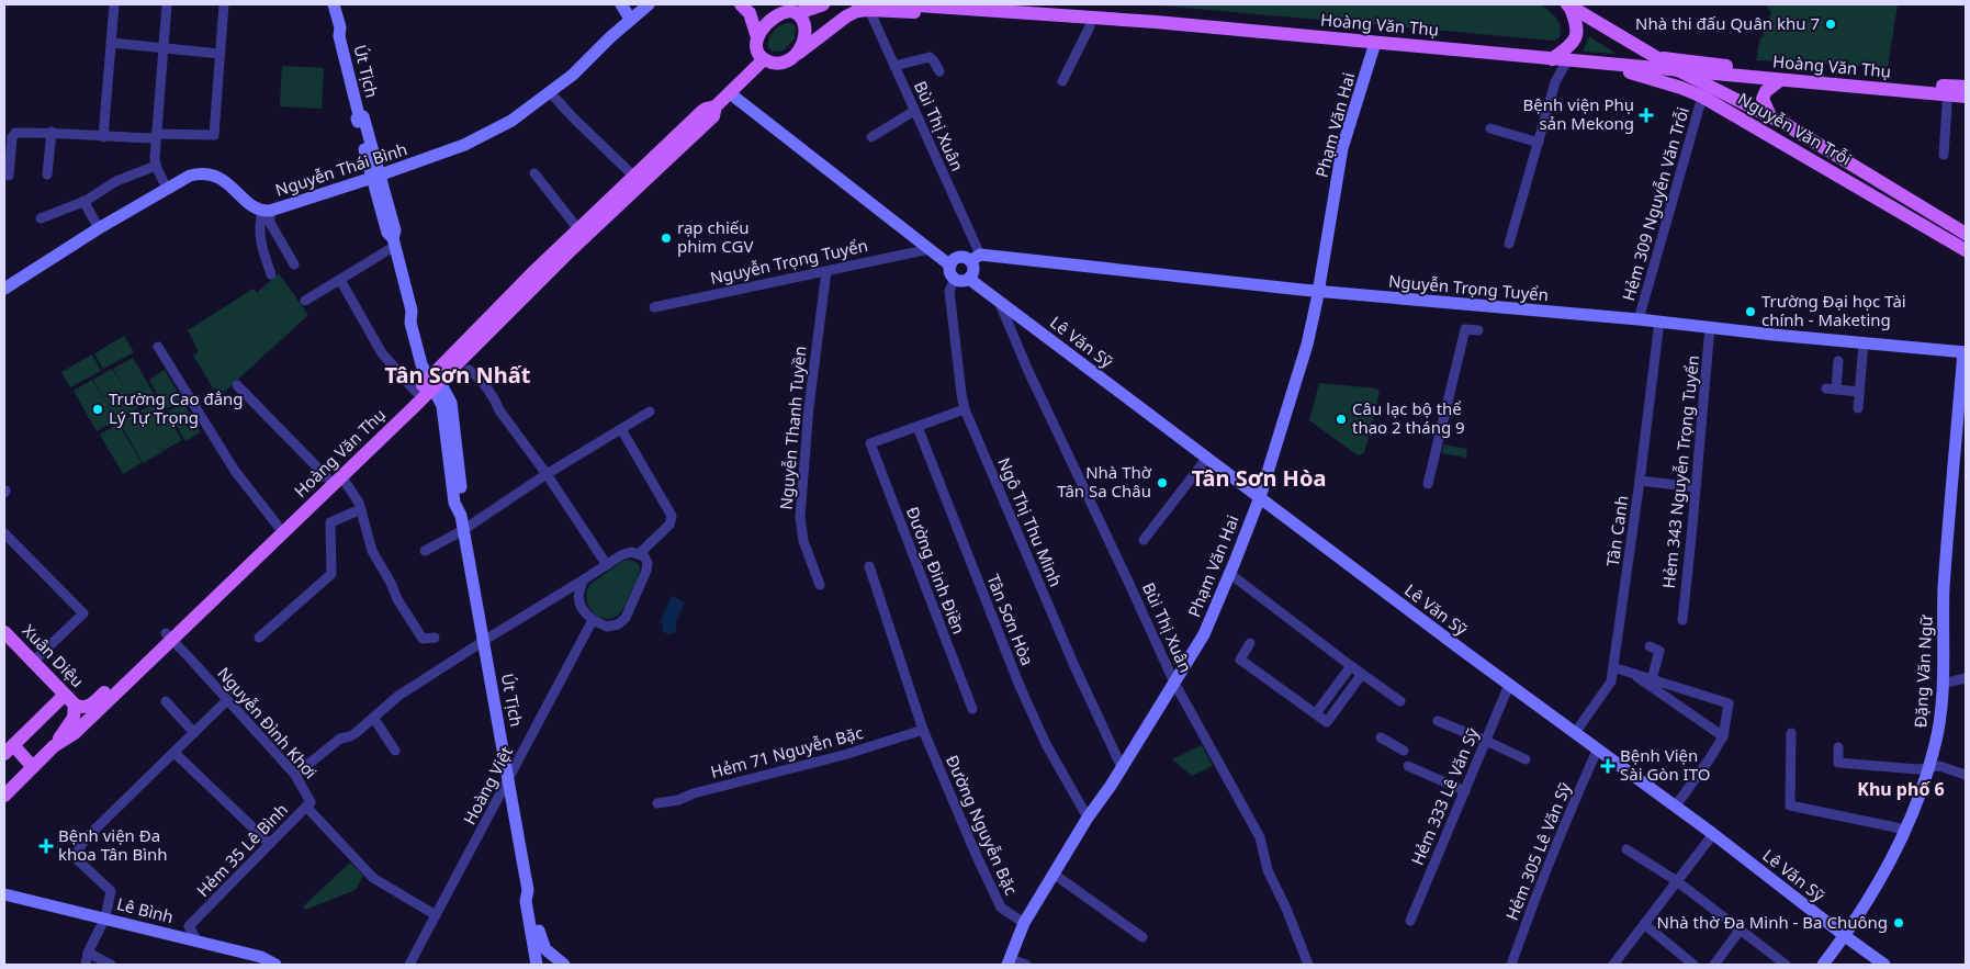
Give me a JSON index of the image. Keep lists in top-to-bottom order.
{
  "streets": {
    "main road": ["Hoàng Văn Thụ", "Nguyễn Văn Trỗi", "Xuân Diệu"],
    "street": [
      "Út Tịch",
      "Phạm Văn Hai",
      "Bùi Thị Xuân",
      "Nguyễn Thái Bình",
      "Hẻm 309 Nguyễn Văn Trỗi",
      "Nguyễn Trọng Tuyển",
      "Lê Văn Sỹ",
      "Nguyễn Thanh Tuyền",
      "Hẻm 343 Nguyễn Trọng Tuyển",
      "Ngô Thị Thu Minh",
      "Tân Canh",
      "Đường Đinh Điền",
      "Tân Sơn Hòa",
      "Đặng Văn Ngữ",
      "Nguyễn Đình Khơi",
      "Hẻm 71 Nguyễn Bặc",
      "Hoàng Việt",
      "Hẻm 333 Lê Văn Sỹ",
      "Đường Nguyễn Bặc",
      "Hẻm 35 Lê Bình",
      "Hẻm 305 Lê Văn Sỹ",
      "Lê Bình"
    ]
  },
  "crossings": [
    ["Hoàng Văn Thụ", "Út Tịch"],
    ["Hoàng Văn Thụ", "Phạm Văn Hai"],
    ["Hoàng Văn Thụ", "Bùi Thị Xuân"],
    ["Hoàng Văn Thụ", "Nguyễn Văn Trỗi"],
    ["Hoàng Văn Thụ", "Xuân Diệu"],
    ["Hoàng Văn Thụ", "Nguyễn Đình Khơi"],
    ["Út Tịch", "Nguyễn Thái Bình"],
    ["Út Tịch", "Hoàng Việt"],
    ["Phạm Văn Hai", "Bùi Thị Xuân"],
    ["Phạm Văn Hai", "Nguyễn Trọng Tuyển"],
    ["Phạm Văn Hai", "Lê Văn Sỹ"],
    ["Phạm Văn Hai", "Ngô Thị Thu Minh"],
    ["Phạm Văn Hai", "Tân Sơn Hòa"],
    ["Phạm Văn Hai", "Đường Nguyễn Bặc"],
    ["Bùi Thị Xuân", "Nguyễn Trọng Tuyển"],
    ["Bùi Thị Xuân", "Lê Văn Sỹ"],
    ["Bùi Thị Xuân", "Ngô Thị Thu Minh"],
    ["Nguyễn Văn Trỗi", "Hẻm 309 Nguyễn Văn Trỗi"],
    ["Hẻm 309 Nguyễn Văn Trỗi", "Nguyễn Trọng Tuyển"],
    ["Nguyễn Trọng Tuyển", "Lê Văn Sỹ"],
    ["Nguyễn Trọng Tuyển", "Nguyễn Thanh Tuyền"],
    ["Nguyễn Trọng Tuyển", "Hẻm 343 Nguyễn Trọng Tuyển"],
    ["Nguyễn Trọng Tuyển", "Ngô Thị Thu Minh"],
    ["Nguyễn Trọng Tuyển", "Tân Canh"],
    ["Nguyễn Trọng Tuyển", "Đặng Văn Ngữ"],
    ["Lê Văn Sỹ", "Ngô Thị Thu Minh"],
    ["Lê Văn Sỹ", "Tân Canh"],
    ["Lê Văn Sỹ", "Đặng Văn Ngữ"],
    ["Lê Văn Sỹ", "Hẻm 333 Lê Văn Sỹ"],
    ["Lê Văn Sỹ", "Hẻm 305 Lê Văn Sỹ"],
    ["Đường Đinh Điền", "Tân Sơn Hòa"],
    ["Nguyễn Đình Khơi", "Hoàng Việt"],
    ["Nguyễn Đình Khơi", "Hẻm 35 Lê Bình"],
    ["Hẻm 71 Nguyễn Bặc", "Đường Nguyễn Bặc"],
    ["Hẻm 35 Lê Bình", "Lê Bình"]
  ],
  "districts": ["Tân Sơn Nhất", "Tân Sơn Hòa", "Khu phố 6"],
  "places": {
    "other": [
      "Nhà thi đấu Quân khu 7",
      "rạp chiếu phim CGV",
      "Trường Đại học Tài chính - Maketing",
      "Trường Cao đẳng Lý Tự Trọng",
      "Câu lạc bộ thể thao 2 tháng 9",
      "Nhà Thờ Tân Sa Châu",
      "Nhà thờ Đa Minh - Ba Chuông"
    ],
    "health": ["Bệnh viện Phụ sản Mekong", "Bệnh Viện Sài Gòn ITO", "Bệnh viện Đa khoa Tân Bình"]
  }
}
